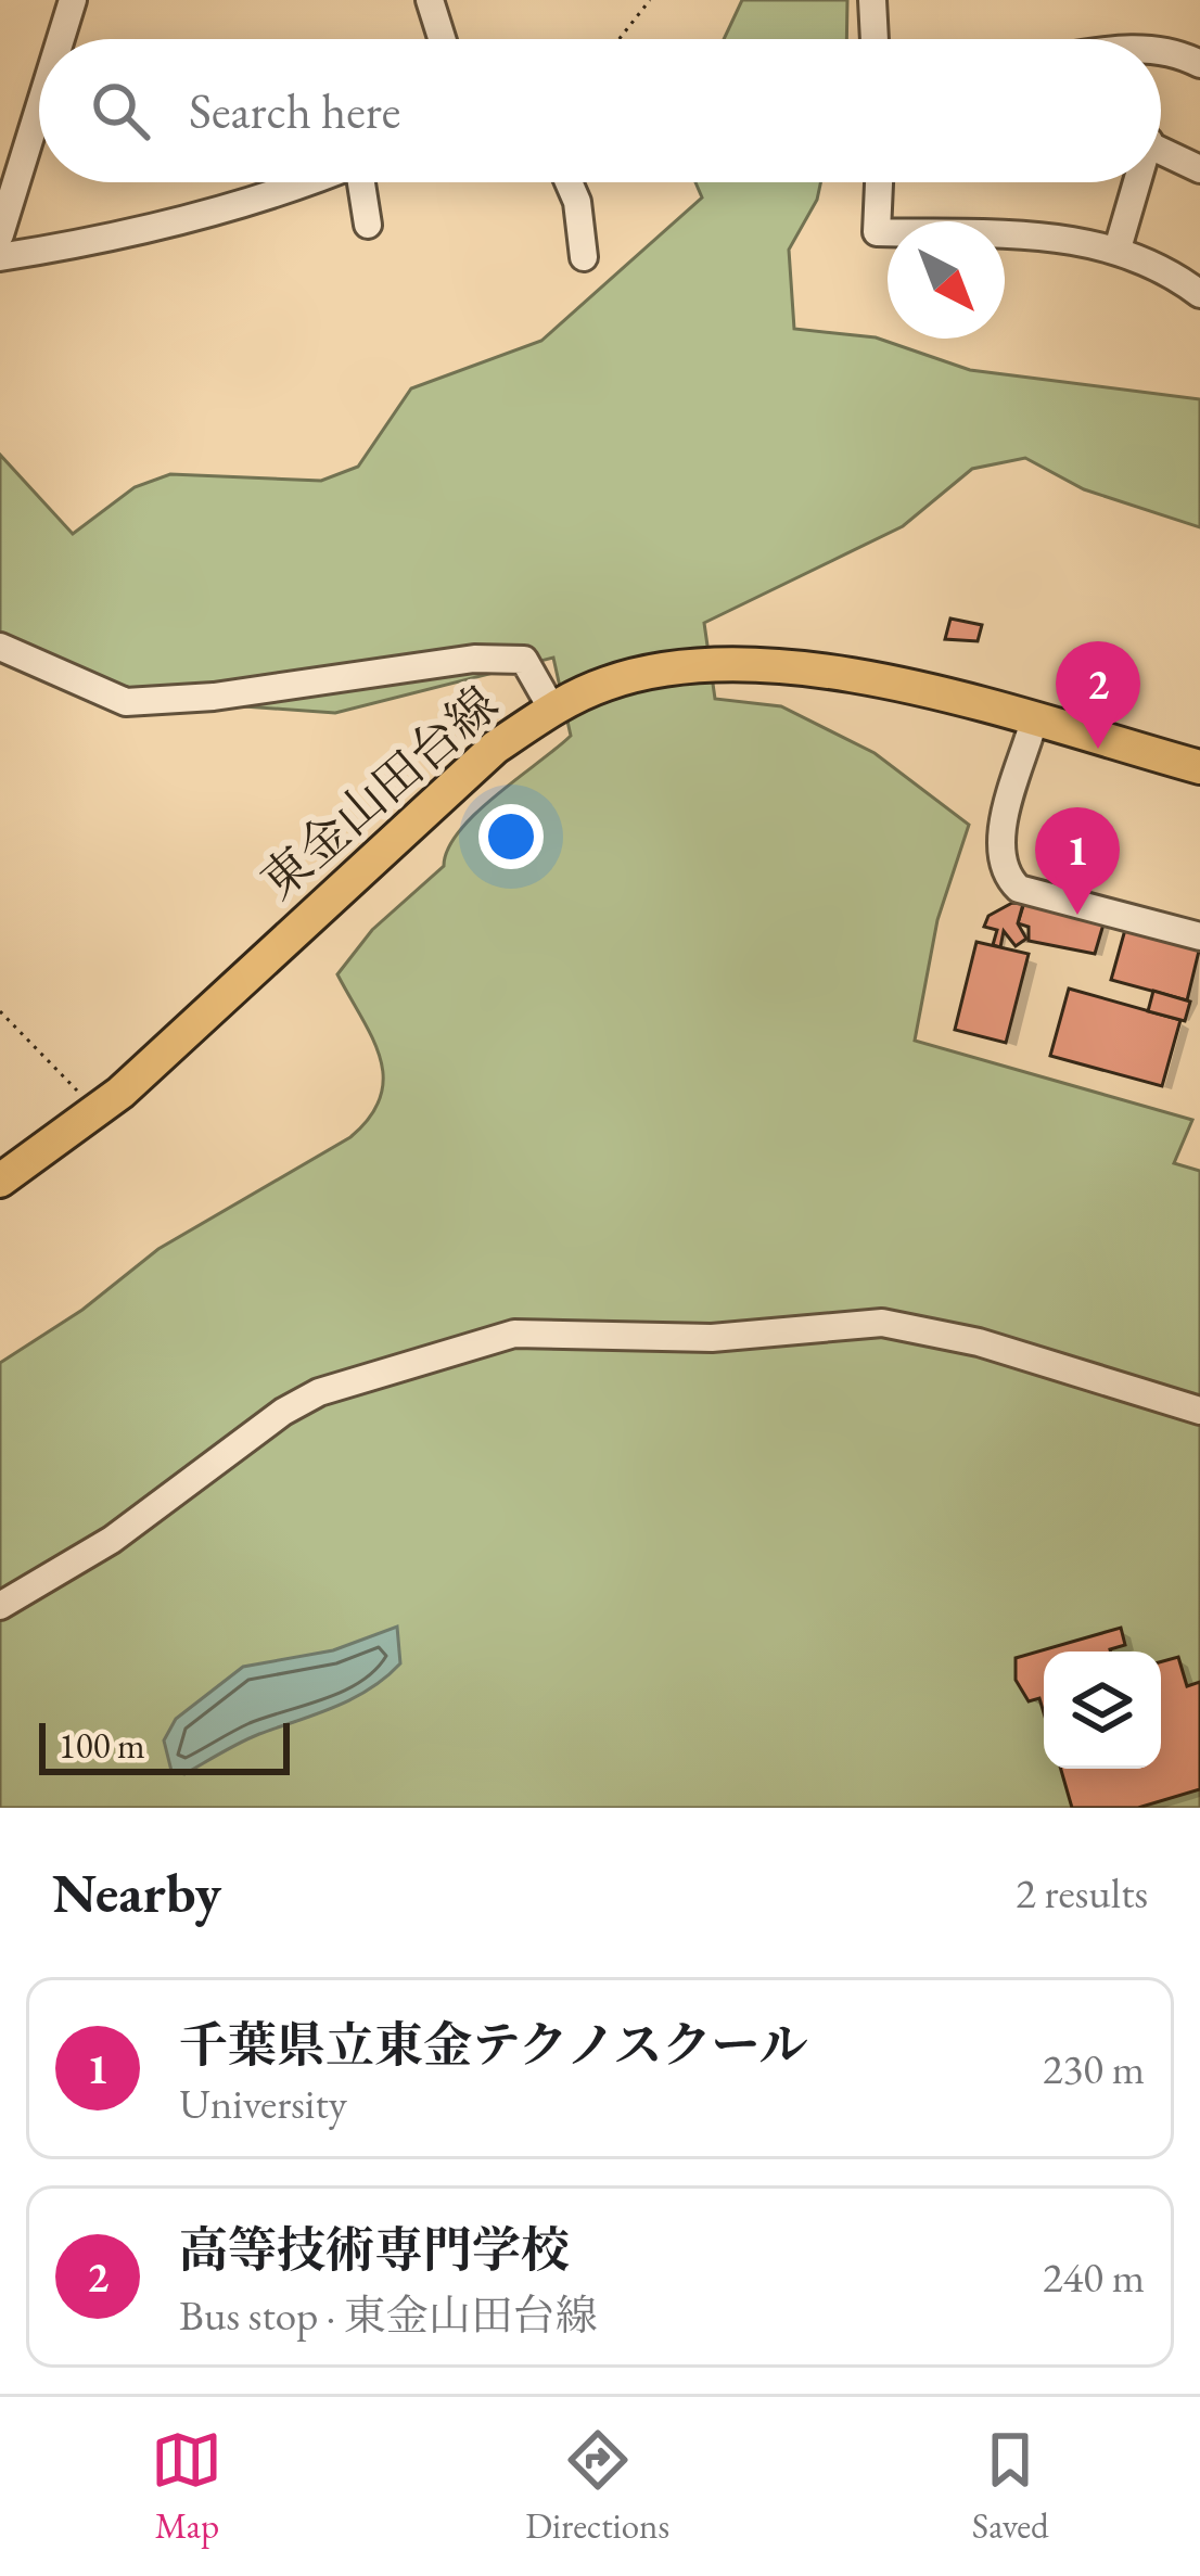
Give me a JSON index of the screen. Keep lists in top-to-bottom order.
{
  "streets": {
    "main road": ["東金山田台線"]
  },
  "scale_bar": "100 m",
  "north": "bottom right",
  "page": {
    "search": "Search here",
    "pins": ["2", "1"],
    "scale": "100 m",
    "heading": ["Nearby", "2 results"],
    "list": [
      {
        "mark": "1",
        "name": "千葉県立東金テクノスクール",
        "note": "University",
        "value": "230 m"
      },
      {
        "mark": "2",
        "name": "高等技術専門学校",
        "note": "Bus stop · 東金山田台線",
        "value": "240 m"
      }
    ],
    "nav": ["Map", "Directions", "Saved"]
  }
}
